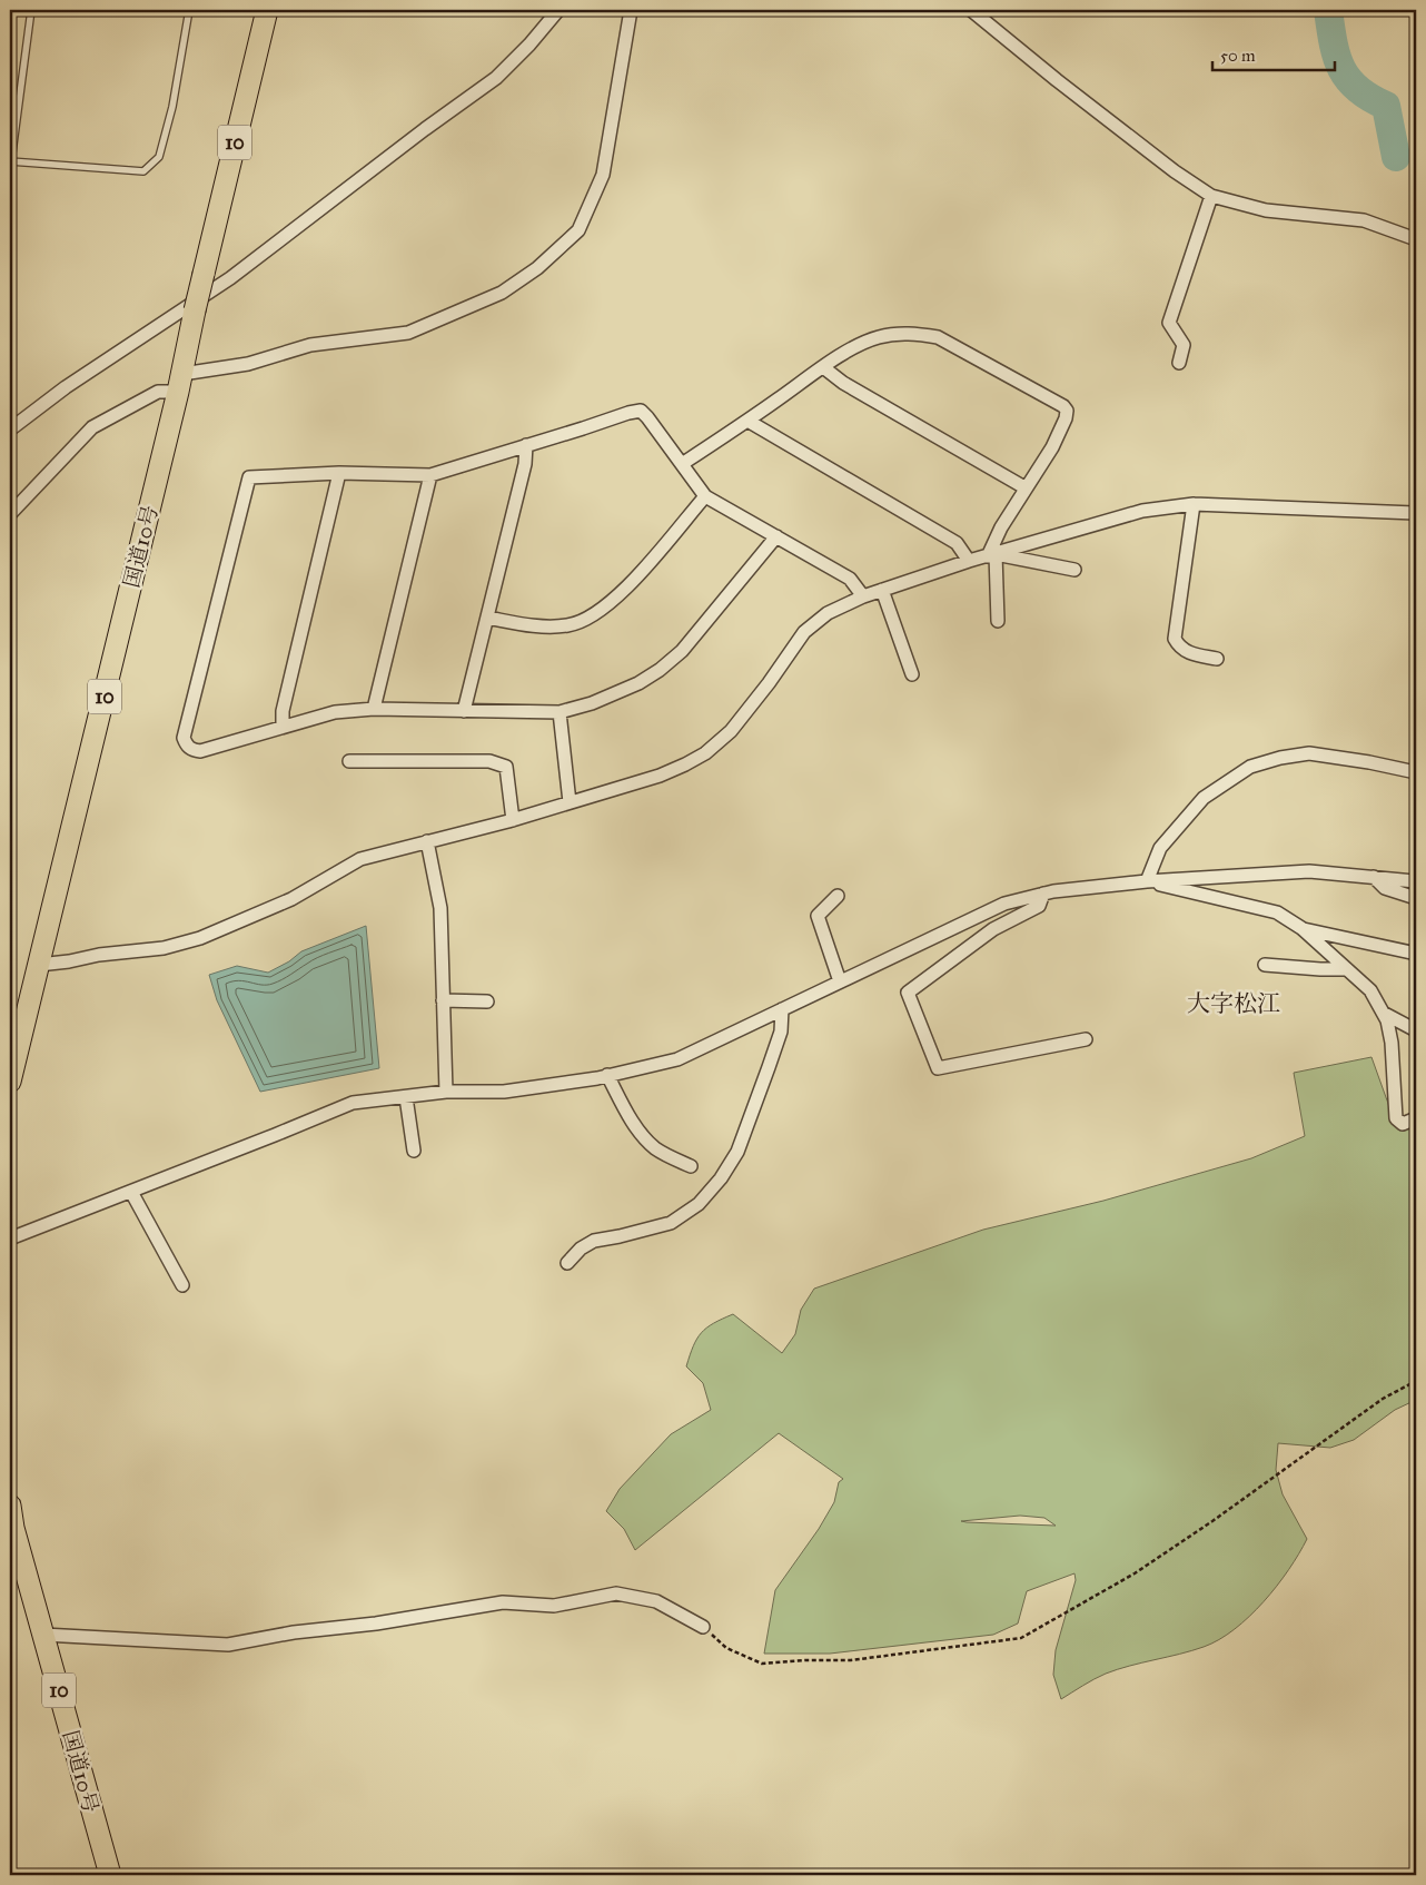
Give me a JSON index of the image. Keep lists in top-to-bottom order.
{
  "streets": {
    "highway": ["10", "国道10号"]
  },
  "districts": ["大字松江"],
  "scale_bar": "50 m"
}
